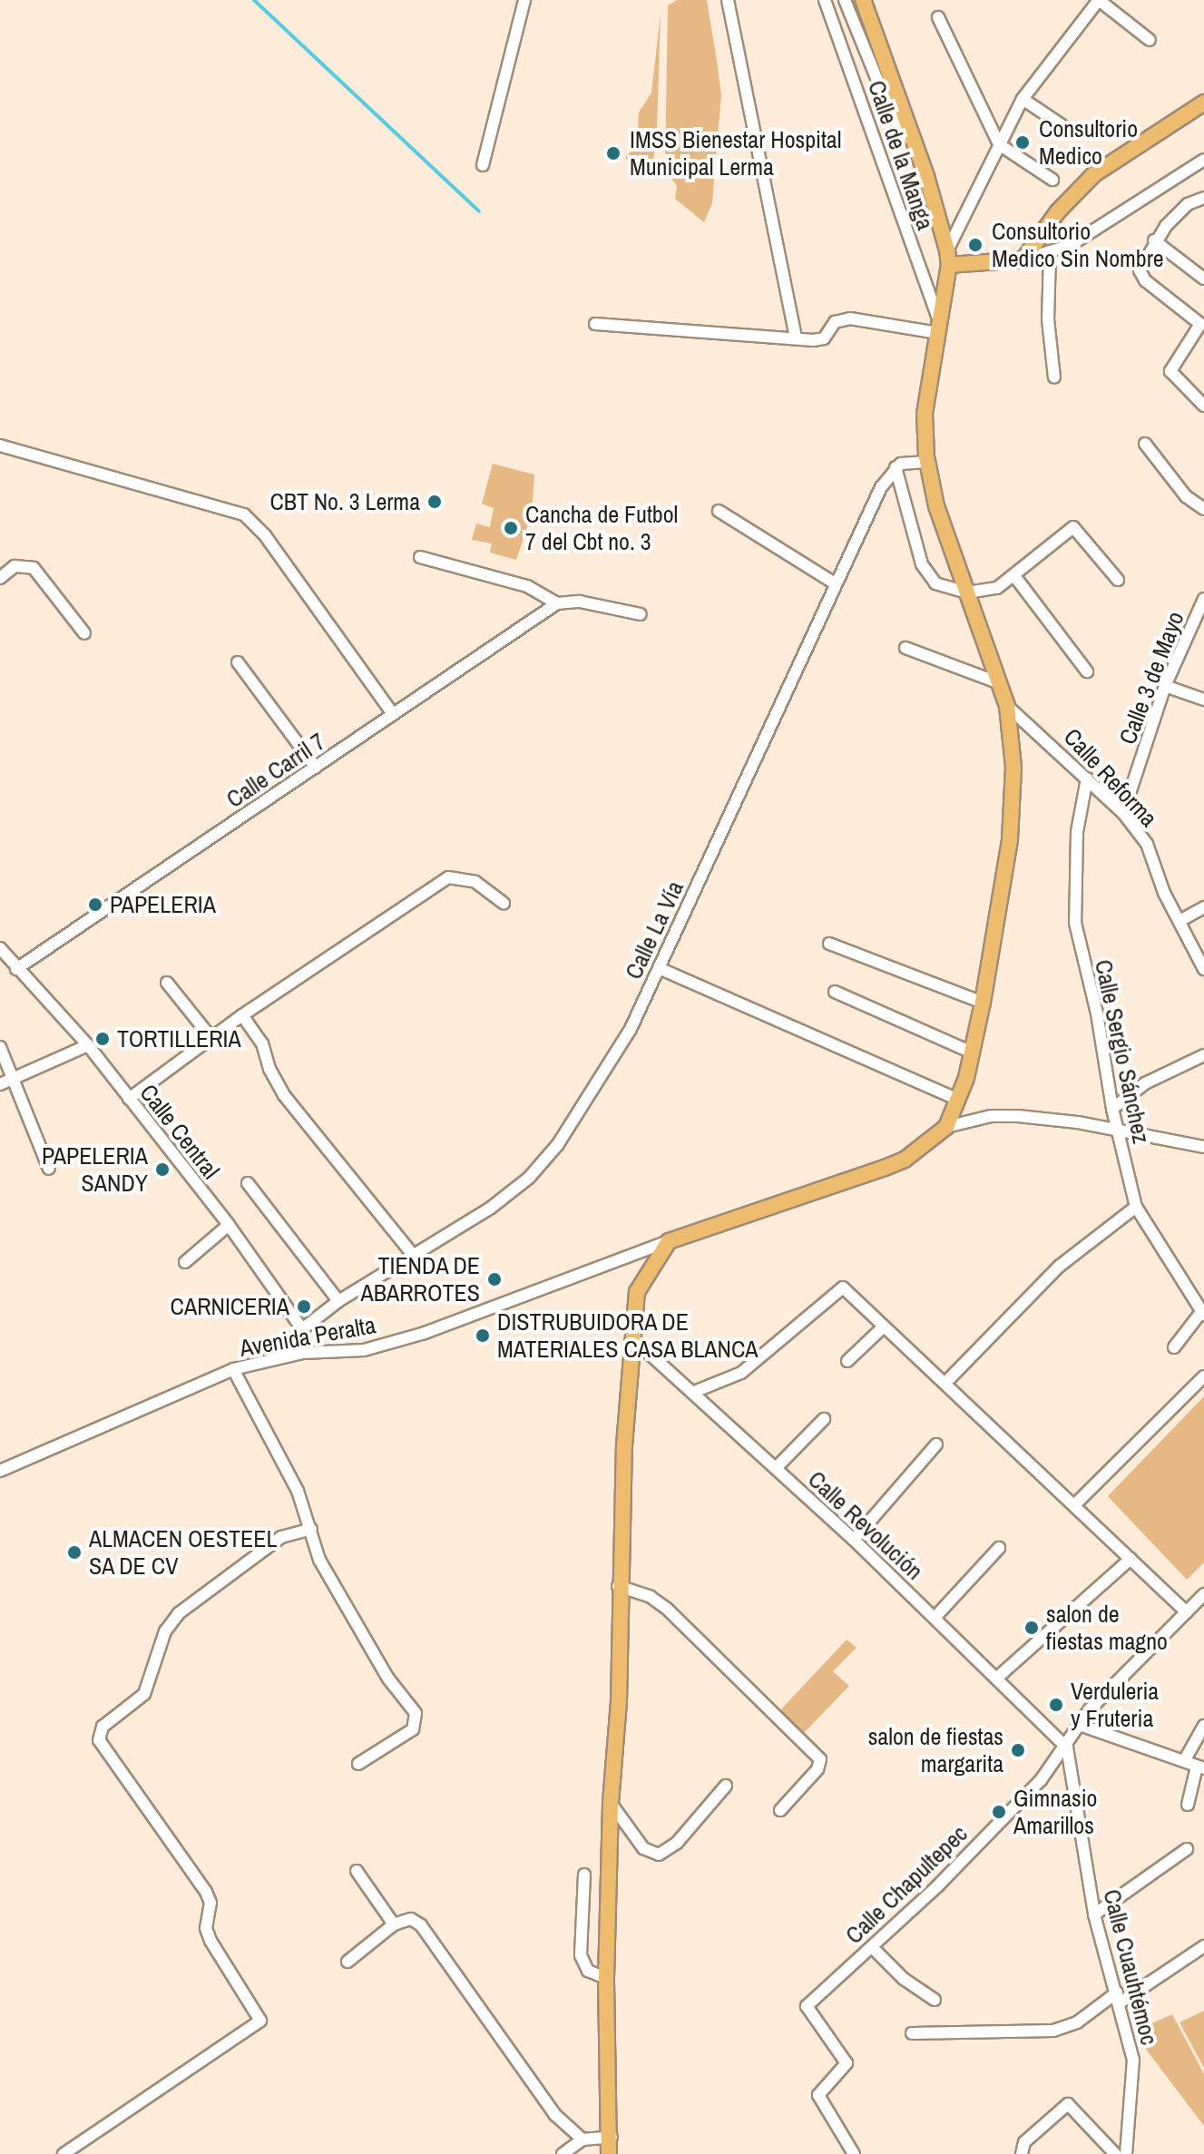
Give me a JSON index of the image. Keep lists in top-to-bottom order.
{
  "streets": {
    "street": [
      "Calle de la Manga",
      "Calle 3 de Mayo",
      "Calle Carril 7",
      "Calle Reforma",
      "Calle La Vía",
      "Calle Sergio Sánchez",
      "Calle Central",
      "Avenida Peralta",
      "Calle Revolución",
      "Calle Chapultepec",
      "Calle Cuauhtémoc"
    ]
  },
  "crossings": [
    ["Calle 3 de Mayo", "Calle Reforma"],
    ["Calle Carril 7", "Calle Central"],
    ["Calle Reforma", "Calle Sergio Sánchez"],
    ["Calle La Vía", "Calle Central"],
    ["Calle Revolución", "Calle Chapultepec"],
    ["Calle Revolución", "Calle Cuauhtémoc"],
    ["Calle Chapultepec", "Calle Cuauhtémoc"]
  ],
  "places": [
    "Consultorio Medico",
    "IMSS Bienestar Hospital Municipal Lerma",
    "Consultorio Medico Sin Nombre",
    "CBT No. 3 Lerma",
    "Cancha de Futbol 7 del Cbt no. 3",
    "PAPELERIA",
    "TORTILLERIA",
    "PAPELERIA SANDY",
    "TIENDA DE ABARROTES",
    "CARNICERIA",
    "DISTRUBUIDORA DE MATERIALES CASA BLANCA",
    "ALMACEN OESTEEL SA DE CV",
    "salon de fiestas magno",
    "Verduleria y Fruteria",
    "salon de fiestas margarita",
    "Gimnasio Amarillos"
  ]
}
